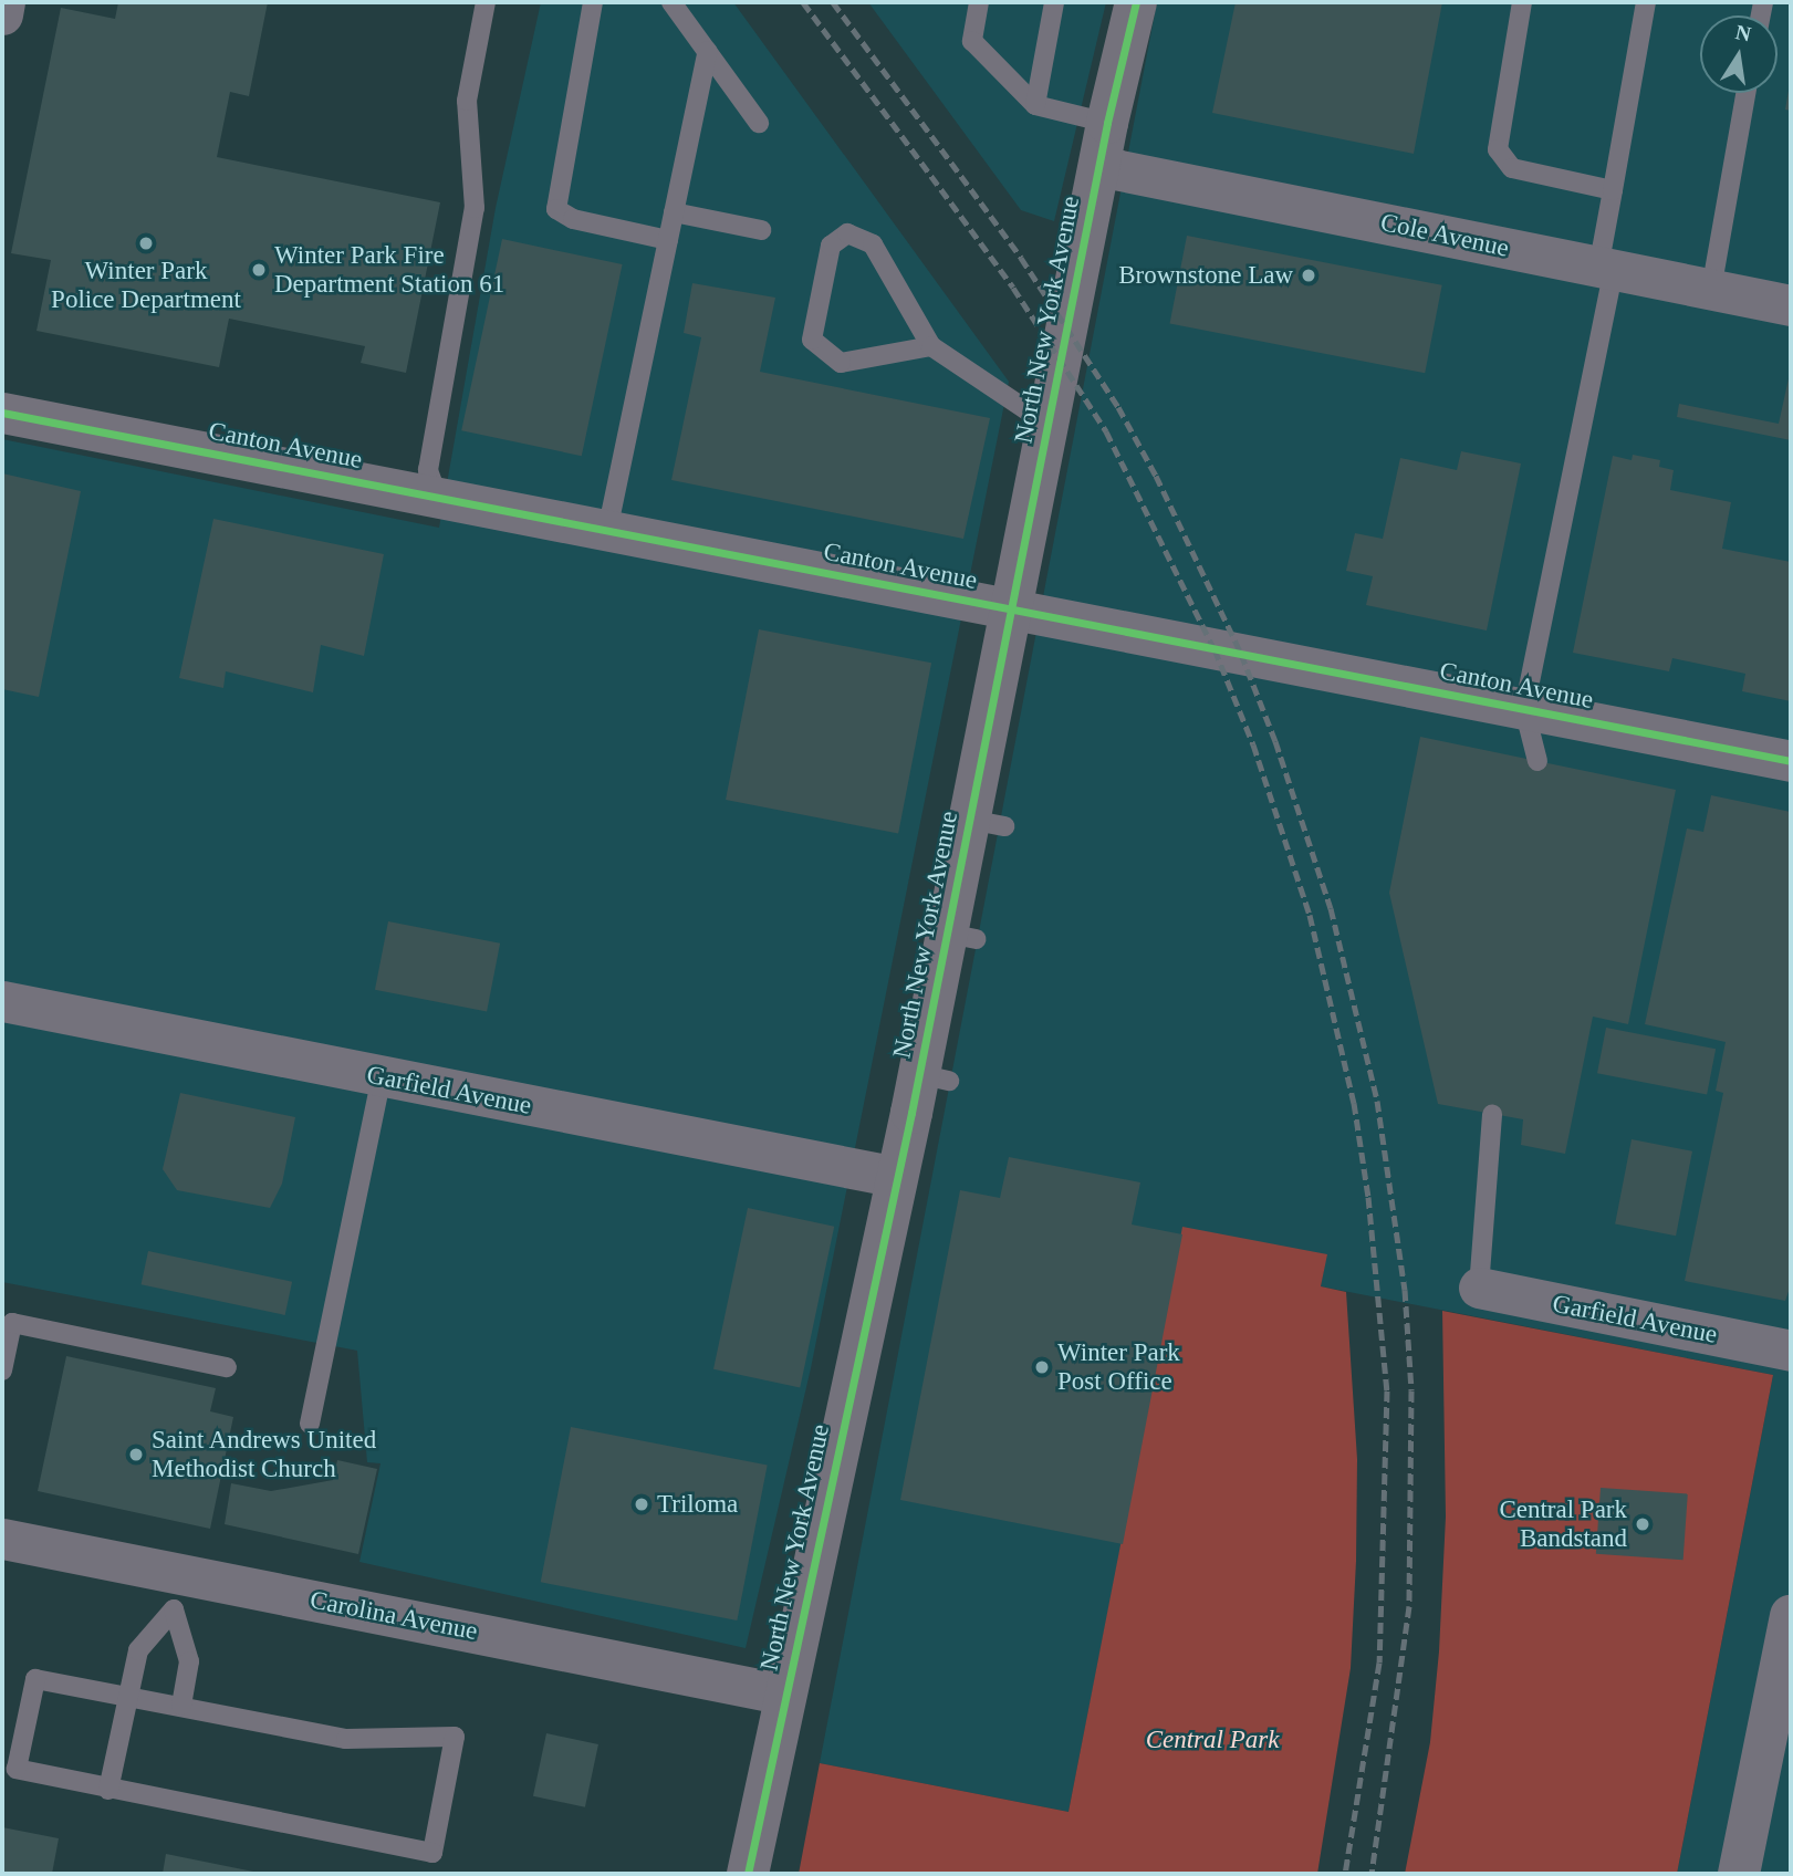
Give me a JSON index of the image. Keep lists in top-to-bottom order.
{
  "streets": {
    "street": [
      "Cole Avenue",
      "North New York Avenue",
      "Canton Avenue",
      "Garfield Avenue",
      "Carolina Avenue"
    ]
  },
  "crossings": [
    ["Cole Avenue", "North New York Avenue"],
    ["North New York Avenue", "Canton Avenue"],
    ["North New York Avenue", "Garfield Avenue"],
    ["North New York Avenue", "Carolina Avenue"]
  ],
  "parks": ["Central Park"],
  "places": [
    "Winter Park Police Department",
    "Winter Park Fire Department Station 61",
    "Brownstone Law",
    "Winter Park Post Office",
    "Saint Andrews United Methodist Church",
    "Triloma",
    "Central Park Bandstand"
  ],
  "north": "top"
}
